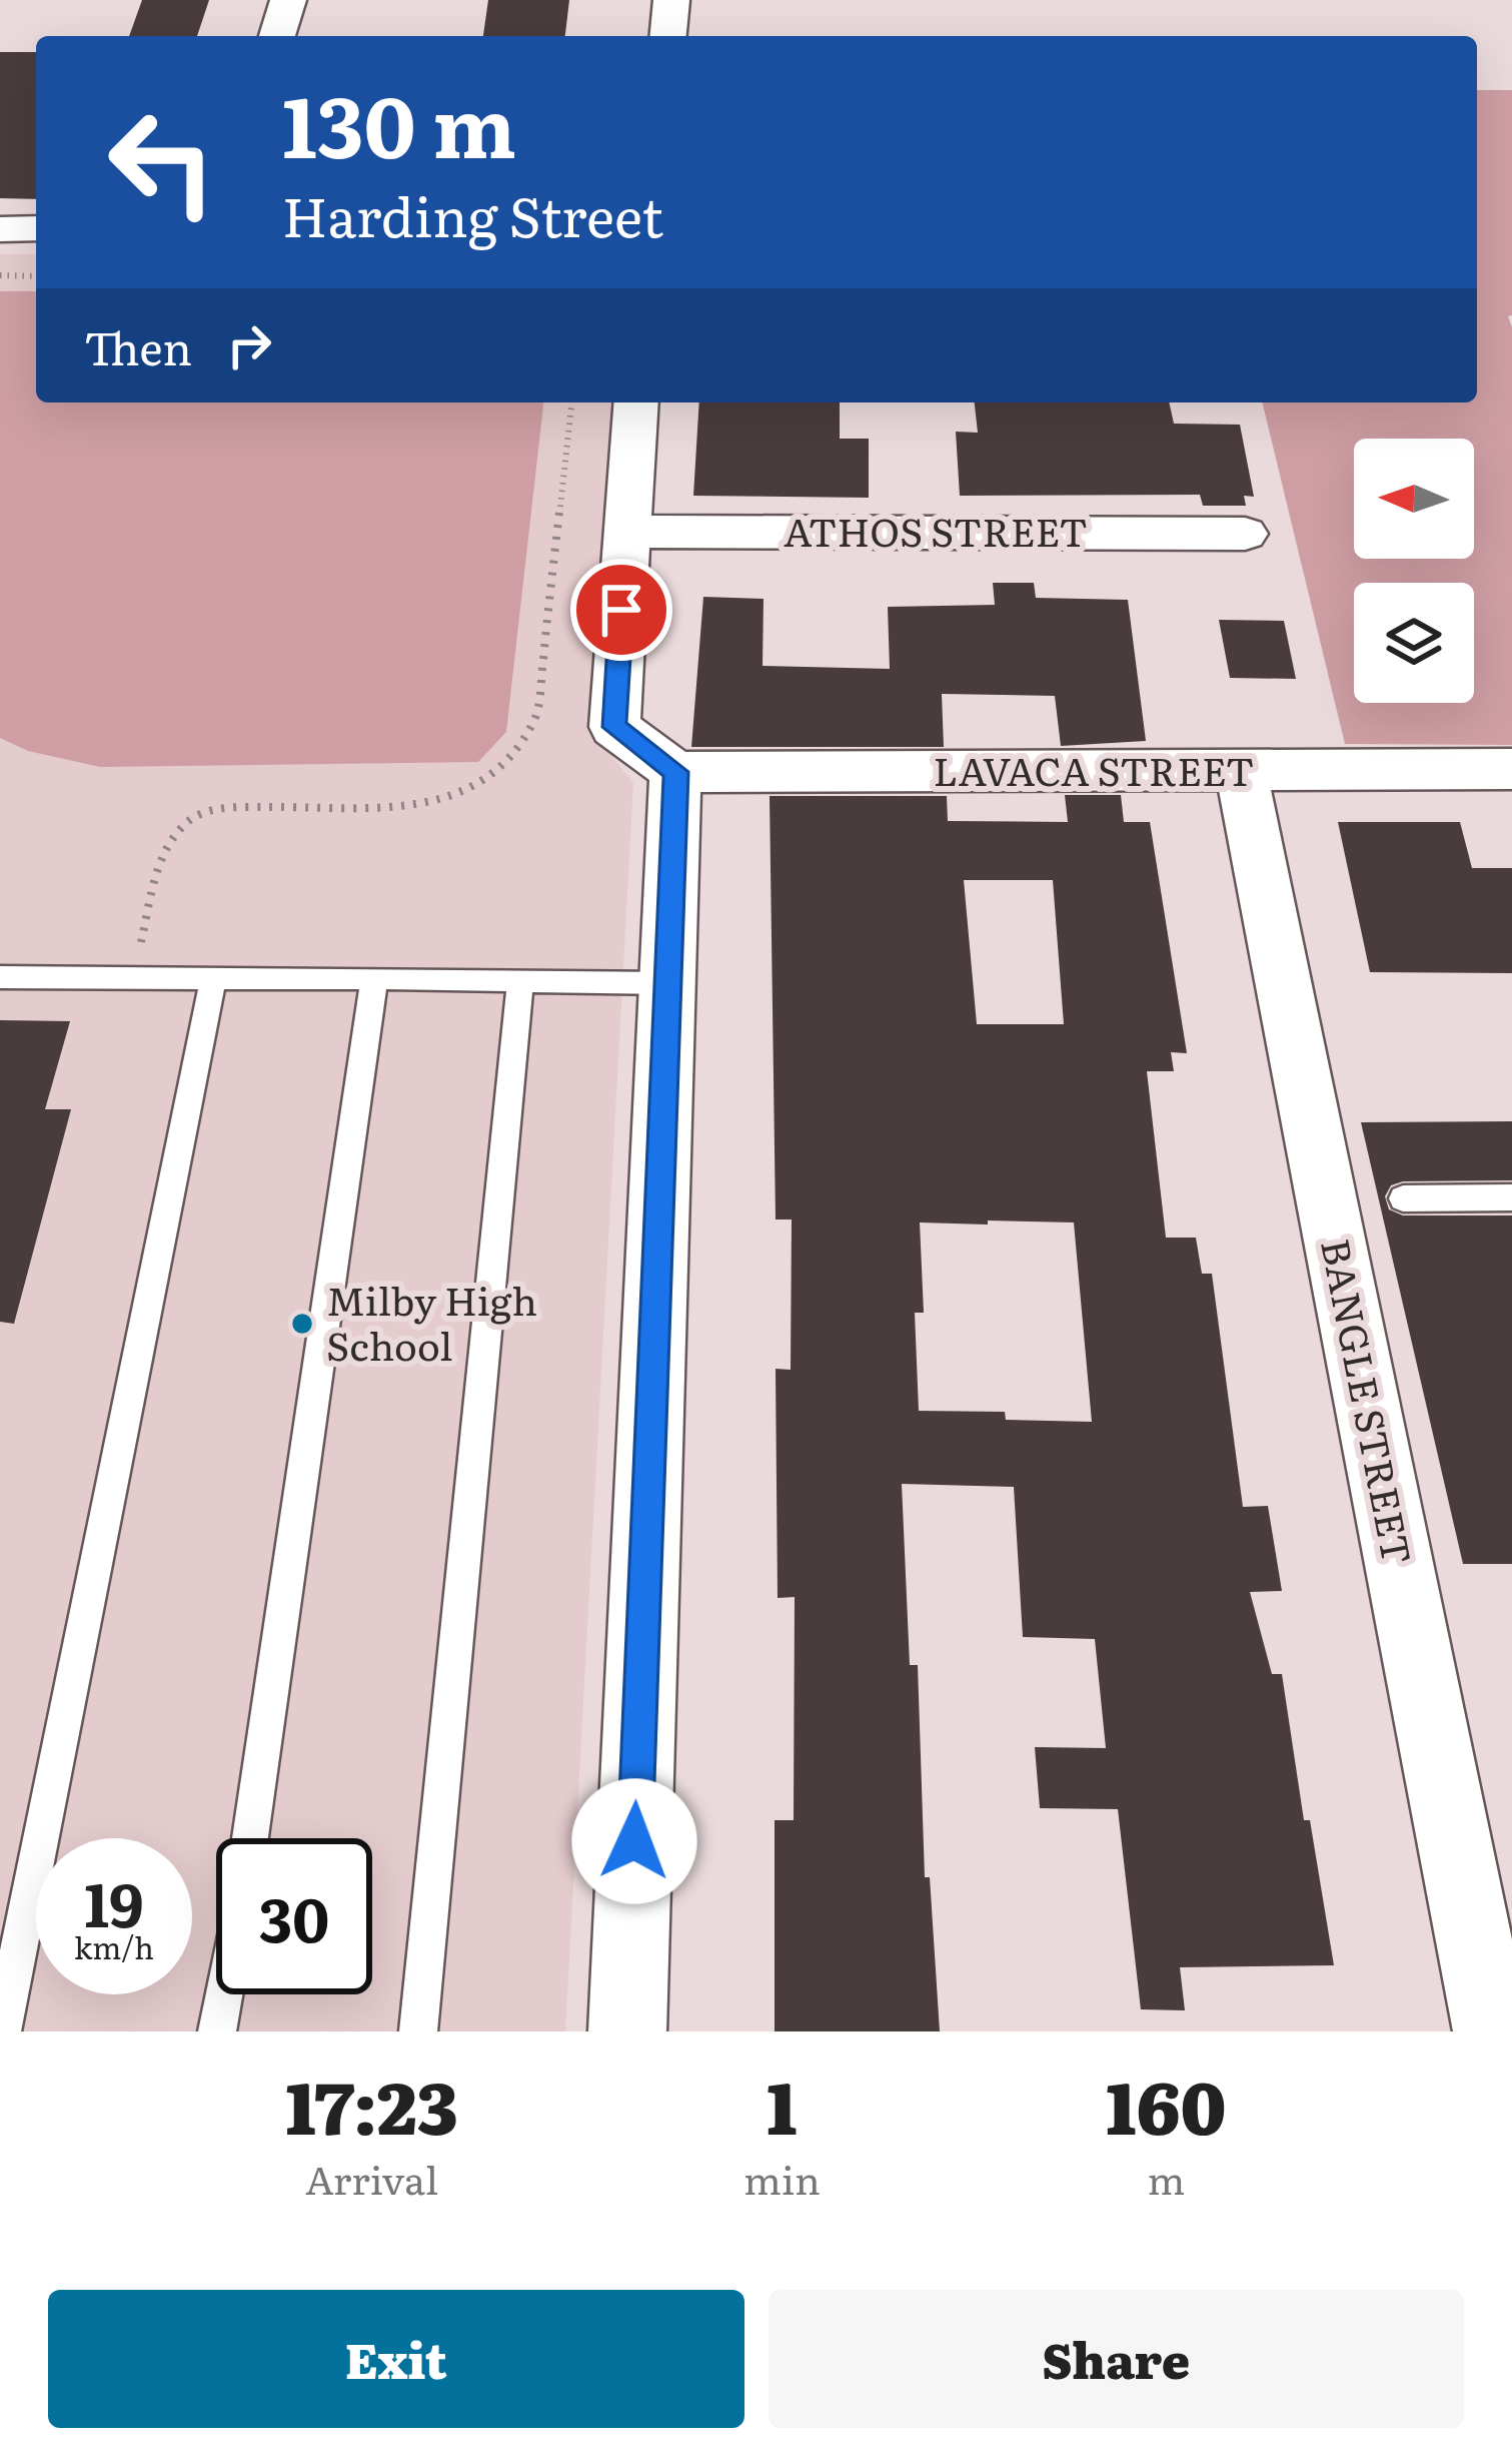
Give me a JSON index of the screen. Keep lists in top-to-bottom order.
{
  "streets": {
    "street": ["ATHOS STREET", "LAVACA STREET", "BANGLE STREET"]
  },
  "crossings": [
    ["LAVACA STREET", "BANGLE STREET"]
  ],
  "places": ["Milby High School"],
  "north": "left",
  "page": {
    "turn": ["130 m", "Harding Street"],
    "then": "Then",
    "speed": "19 km/h",
    "limit": "30",
    "eta": [
      "17:23",
      "Arrival",
      "1",
      "min",
      "160",
      "m"
    ],
    "buttons": ["Exit", "Share"]
  }
}
